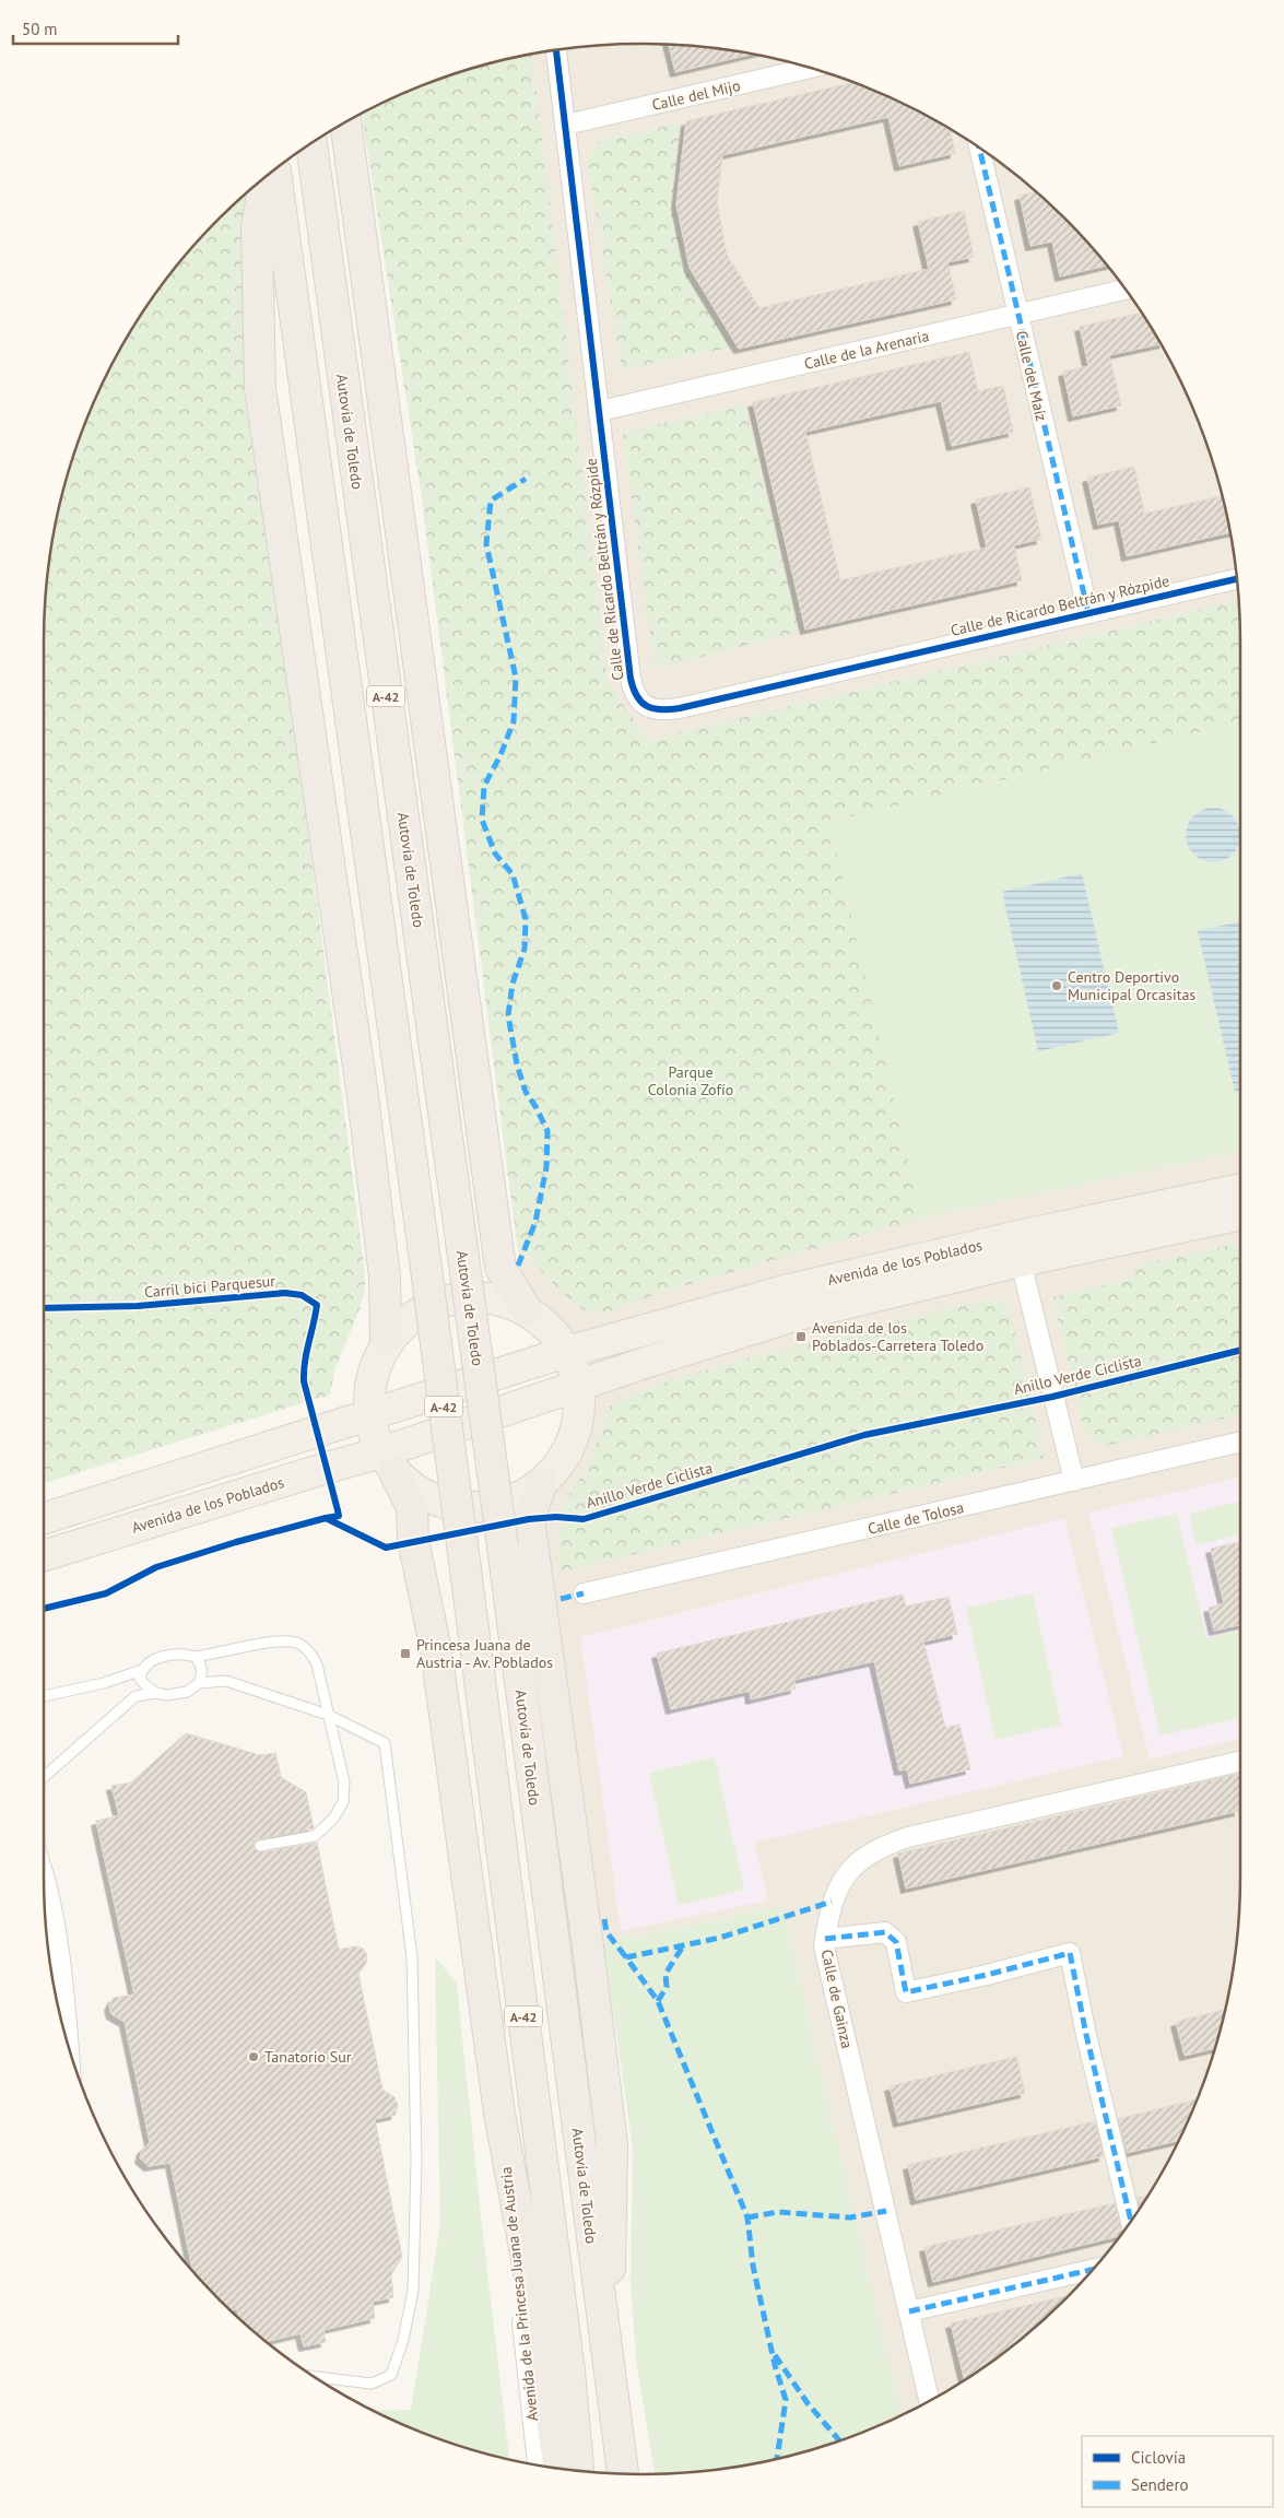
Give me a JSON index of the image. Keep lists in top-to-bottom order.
{
  "streets": {
    "highway": ["Autovía de Toledo", "A-42"],
    "main road": ["Avenida de los Poblados"],
    "street": [
      "Calle del Mijo",
      "Calle de la Arenaria",
      "Calle del Maíz",
      "Calle de Ricardo Beltrán y Rózpide",
      "Calle de Tolosa",
      "Calle de Gainza",
      "Avenida de la Princesa Juana de Austria"
    ],
    "cycle path": ["Carril bici Parquesur", "Anillo Verde Ciclista"]
  },
  "crossings": [
    ["Calle del Mijo", "Calle de Ricardo Beltrán y Rózpide"],
    ["Calle de la Arenaria", "Calle del Maíz"],
    ["Calle de la Arenaria", "Calle de Ricardo Beltrán y Rózpide"],
    ["Calle del Maíz", "Calle de Ricardo Beltrán y Rózpide"]
  ],
  "parks": ["Parque Colonia Zofío"],
  "places": {
    "other": ["Centro Deportivo Municipal Orcasitas", "Tanatorio Sur"],
    "transit": ["Avenida de los Poblados-Carretera Toledo", "Princesa Juana de Austria - Av. Poblados"]
  },
  "legend": ["Ciclovía", "Sendero"],
  "scale_bar": "50 m"
}
